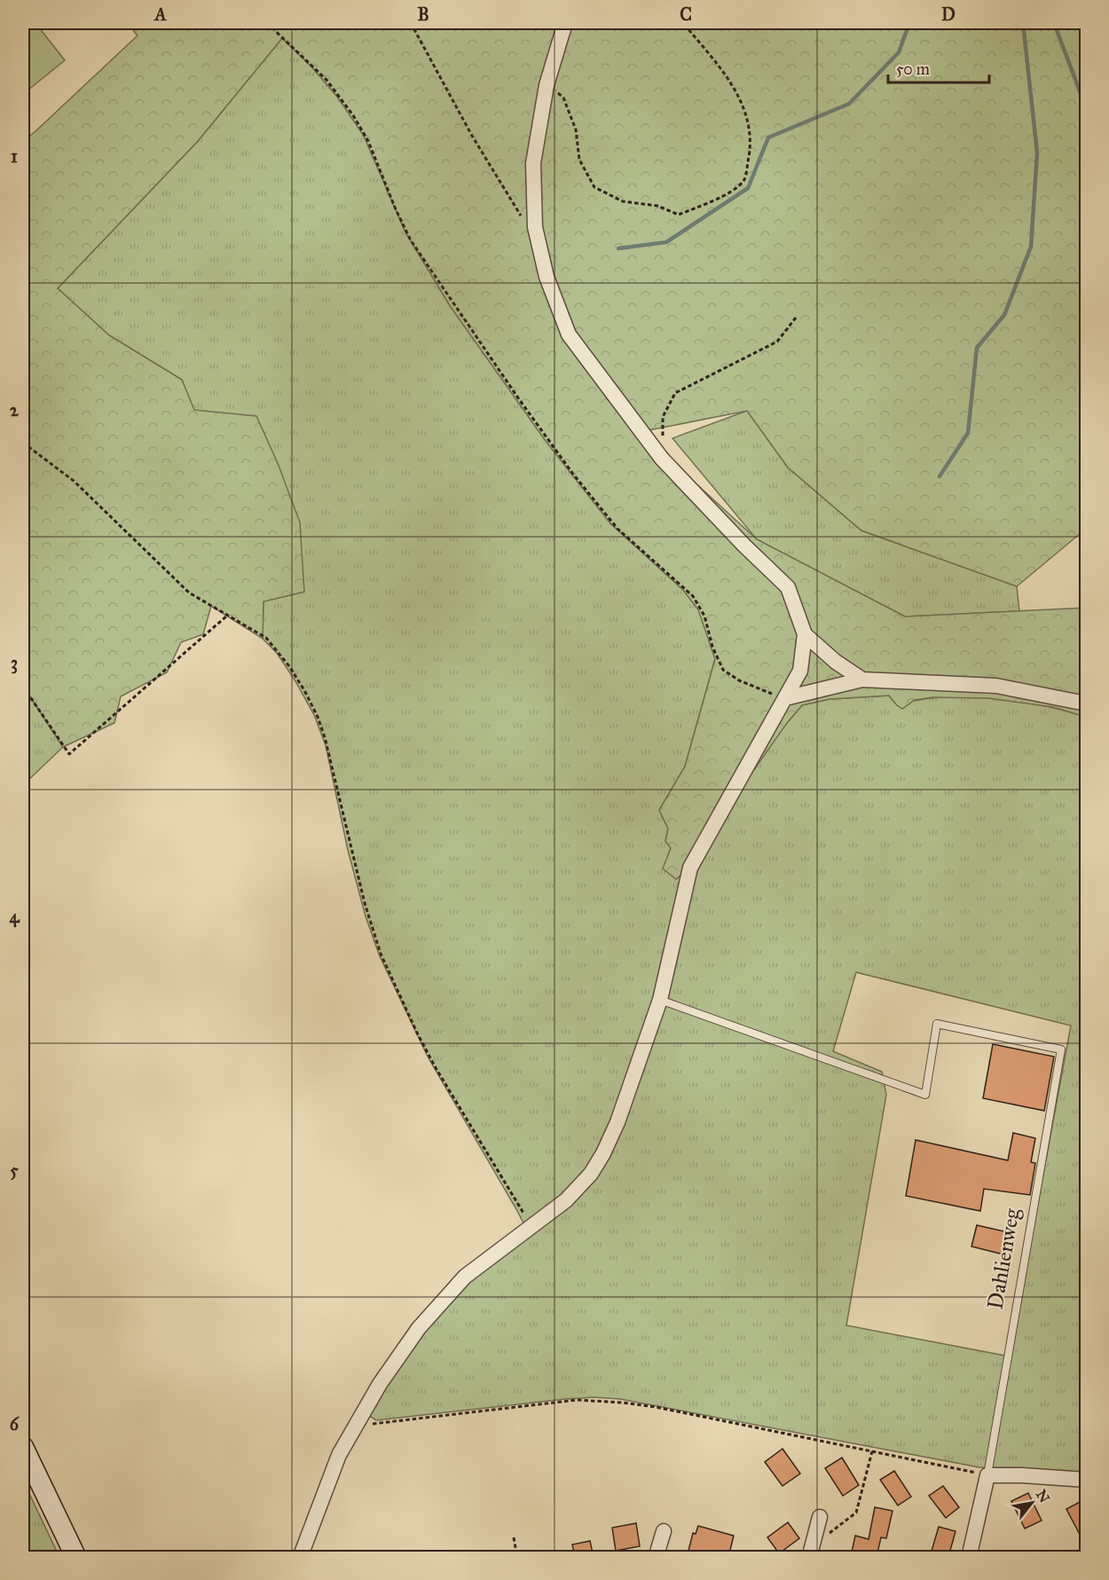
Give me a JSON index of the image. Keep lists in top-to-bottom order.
{
  "streets": {
    "street": ["Dahlienweg"]
  },
  "scale_bar": "50 m",
  "north": "top right",
  "grid": {
    "columns": [
      "A",
      "B",
      "C",
      "D"
    ],
    "rows": [
      "1",
      "2",
      "3",
      "4",
      "5",
      "6"
    ]
  }
}
